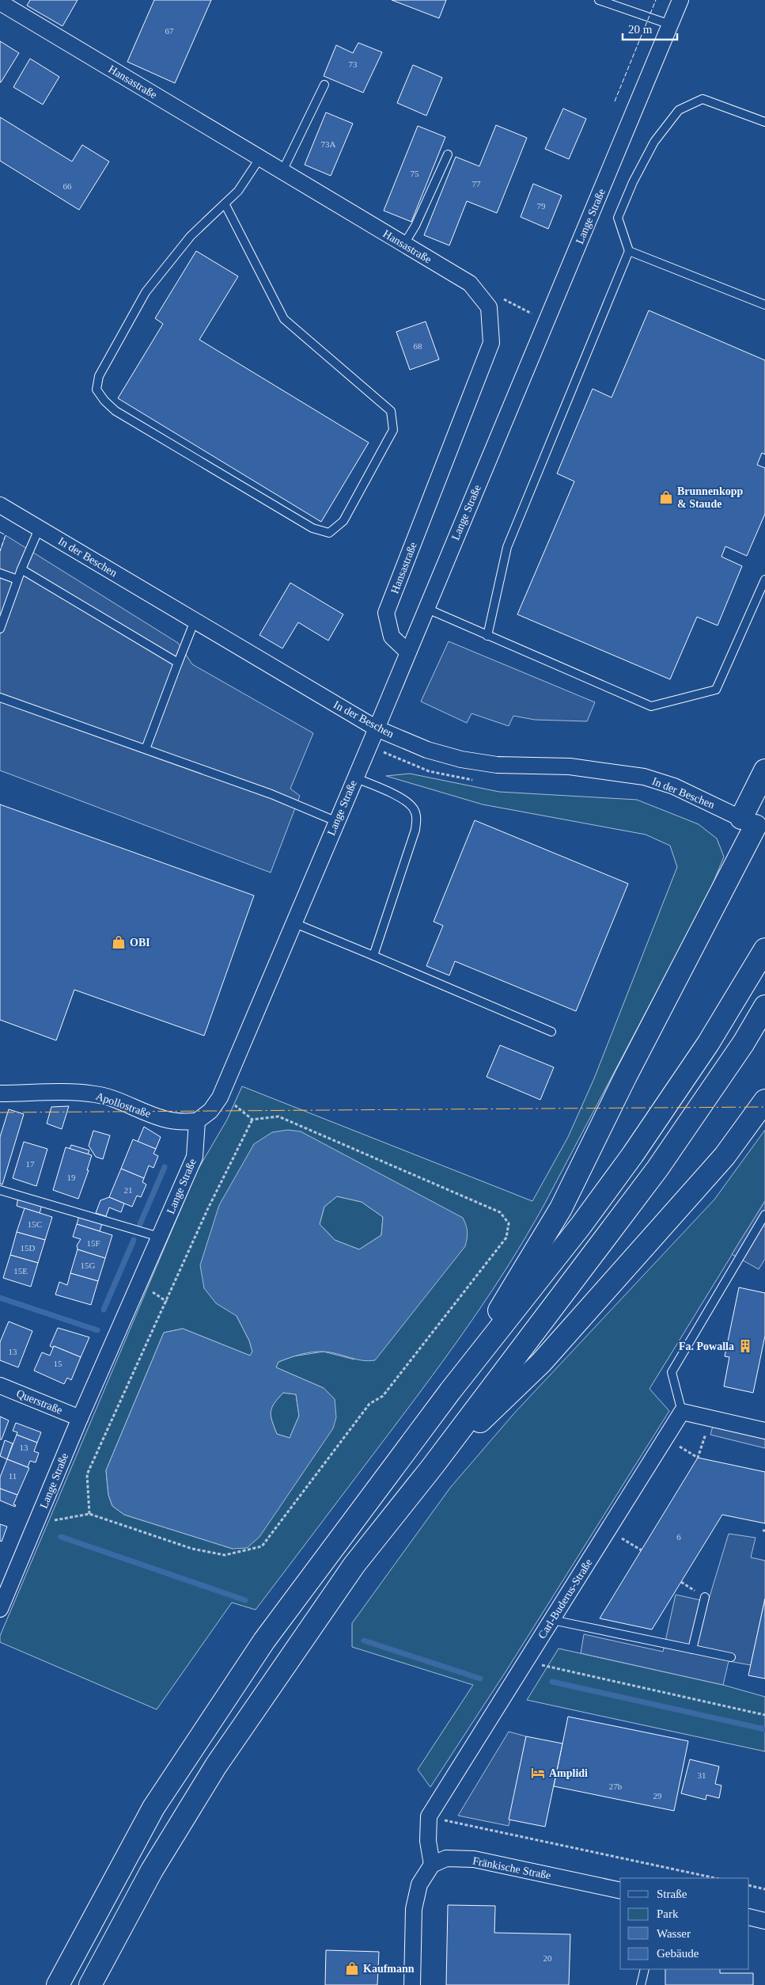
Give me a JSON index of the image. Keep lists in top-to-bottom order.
{
  "streets": {
    "street": [
      "Hansastraße",
      "Lange Straße",
      "In der Beschen",
      "Apollostraße",
      "Querstraße",
      "Carl-Buderus-Straße",
      "Fränkische Straße"
    ]
  },
  "crossings": [
    ["Hansastraße", "Lange Straße"],
    ["Lange Straße", "In der Beschen"],
    ["Lange Straße", "Apollostraße"],
    ["Lange Straße", "Querstraße"]
  ],
  "places": {
    "shop": ["Brunnenkopp & Staude", "OBI", "Kaufmann"],
    "building": ["Fa. Powalla"],
    "hotel": ["Amplidi"]
  },
  "house_numbers": [
    "67",
    "73",
    "73A",
    "75",
    "77",
    "66",
    "79",
    "68",
    "17",
    "19",
    "21",
    "15C",
    "15F",
    "15D",
    "15G",
    "15E",
    "13",
    "15",
    "13",
    "11",
    "6",
    "31",
    "27b",
    "29",
    "20"
  ],
  "legend": [
    "Straße",
    "Park",
    "Wasser",
    "Gebäude"
  ],
  "scale_bar": "20 m"
}
